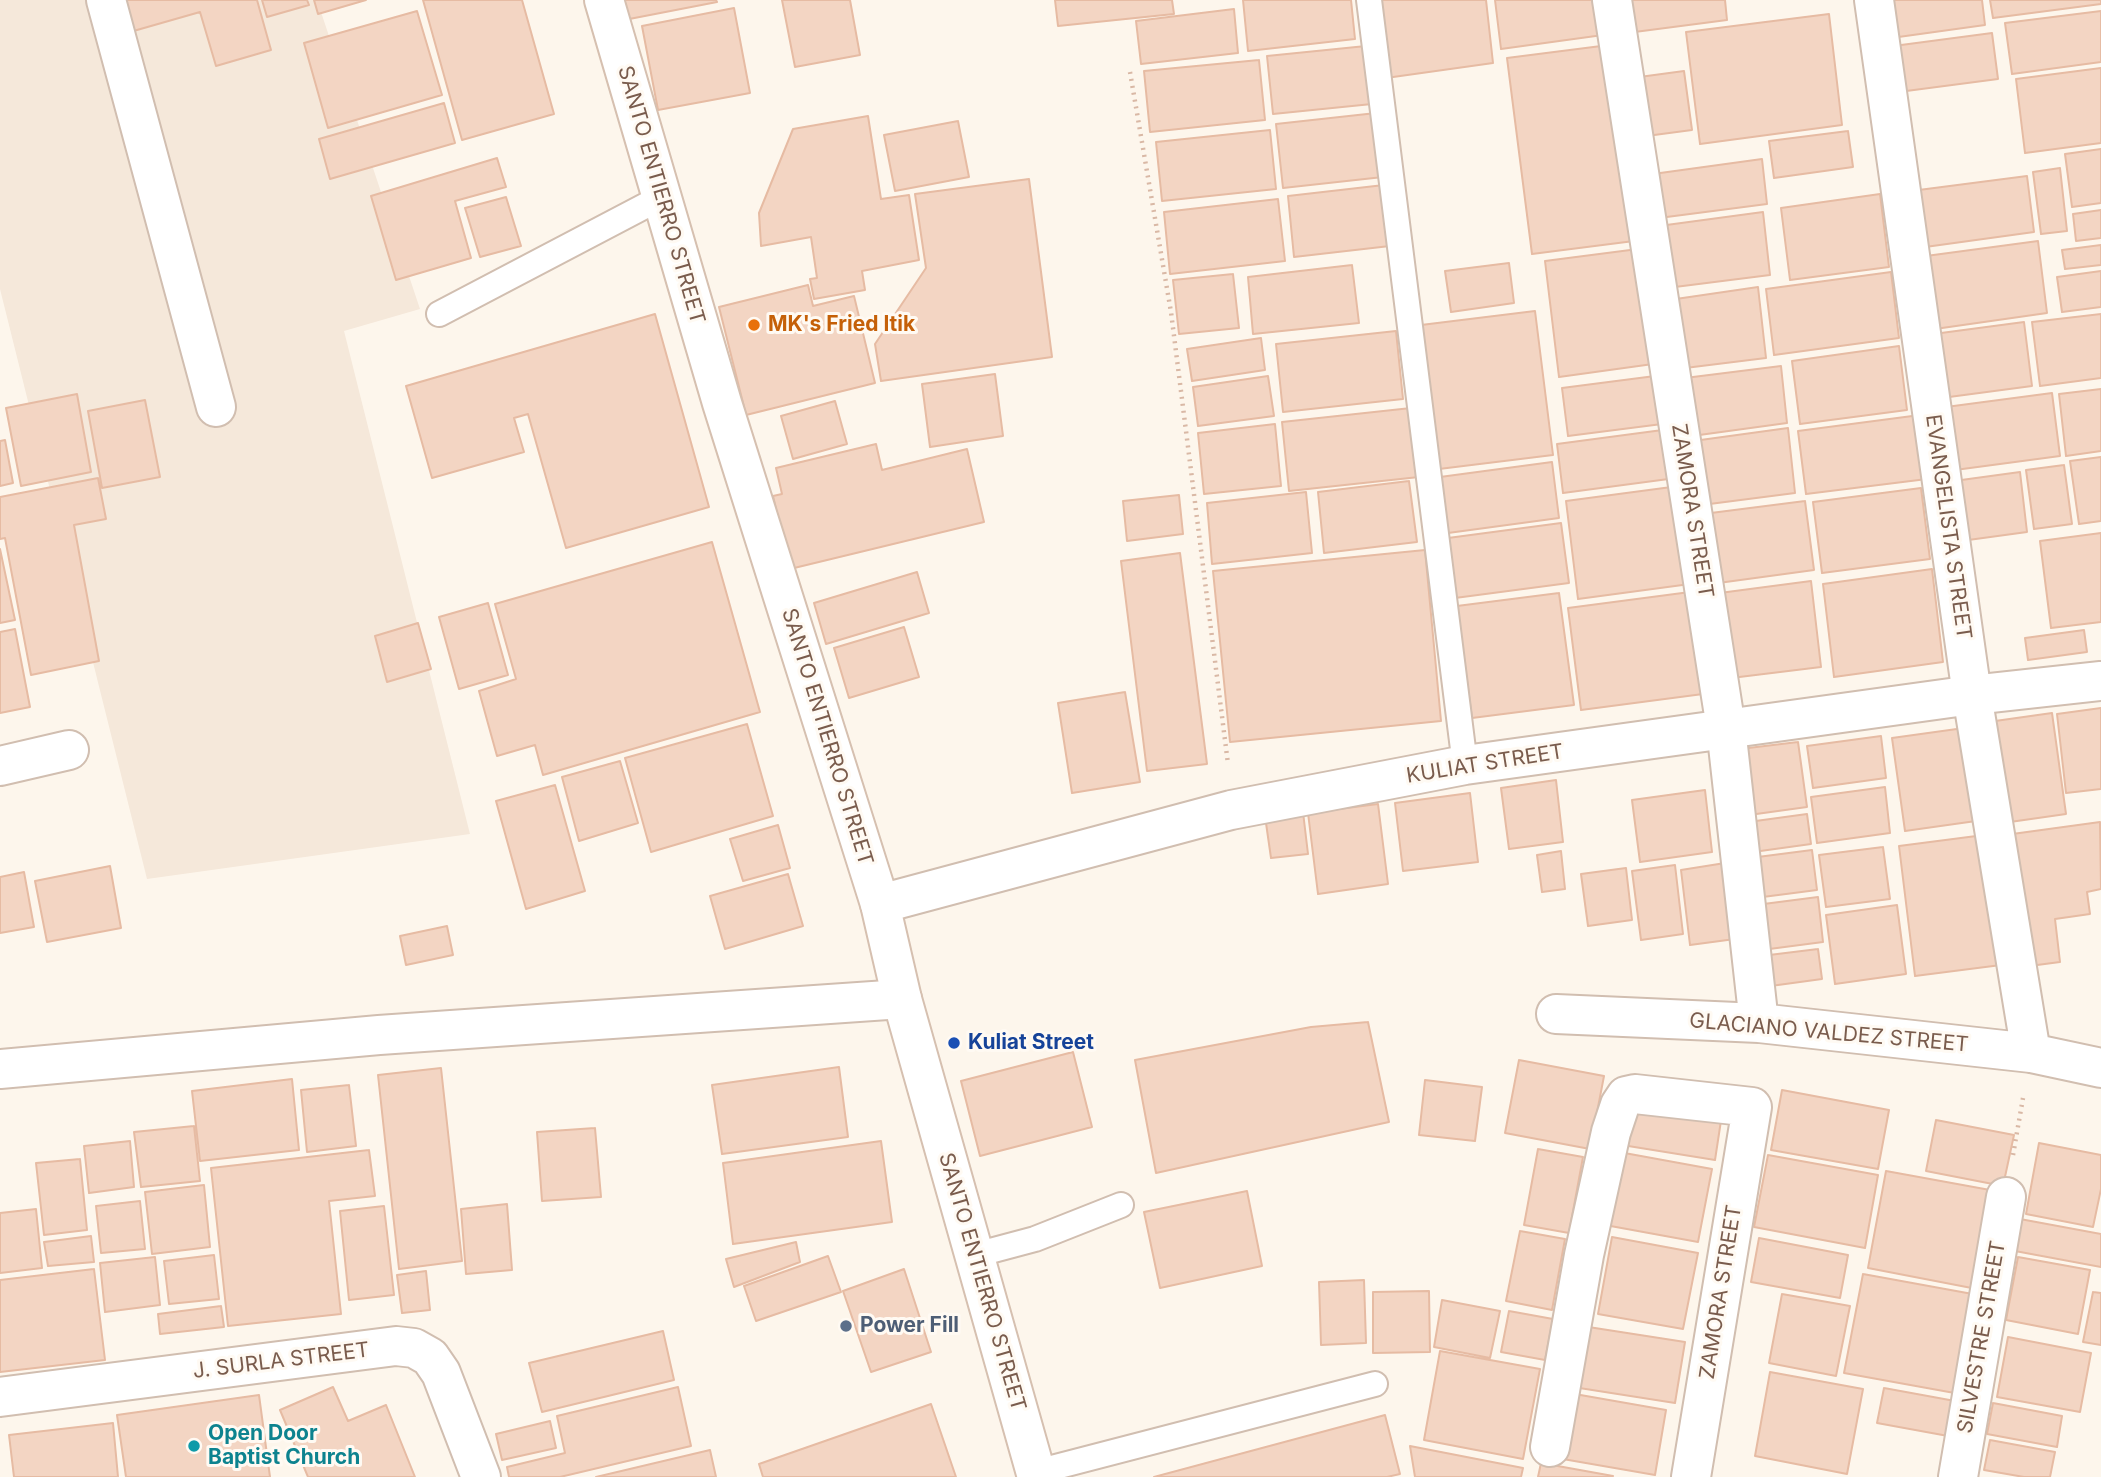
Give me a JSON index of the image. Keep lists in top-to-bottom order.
{
  "streets": {
    "street": [
      "SANTO ENTIERRO STREET",
      "ZAMORA STREET",
      "EVANGELISTA STREET",
      "KULIAT STREET",
      "GLACIANO VALDEZ STREET",
      "SILVESTRE STREET",
      "J. SURLA STREET"
    ]
  },
  "crossings": [
    ["SANTO ENTIERRO STREET", "KULIAT STREET"],
    ["ZAMORA STREET", "KULIAT STREET"],
    ["ZAMORA STREET", "GLACIANO VALDEZ STREET"],
    ["EVANGELISTA STREET", "KULIAT STREET"],
    ["EVANGELISTA STREET", "GLACIANO VALDEZ STREET"]
  ],
  "places": [
    "MK's Fried Itik",
    "Kuliat Street",
    "Power Fill",
    "Open Door Baptist Church"
  ]
}
